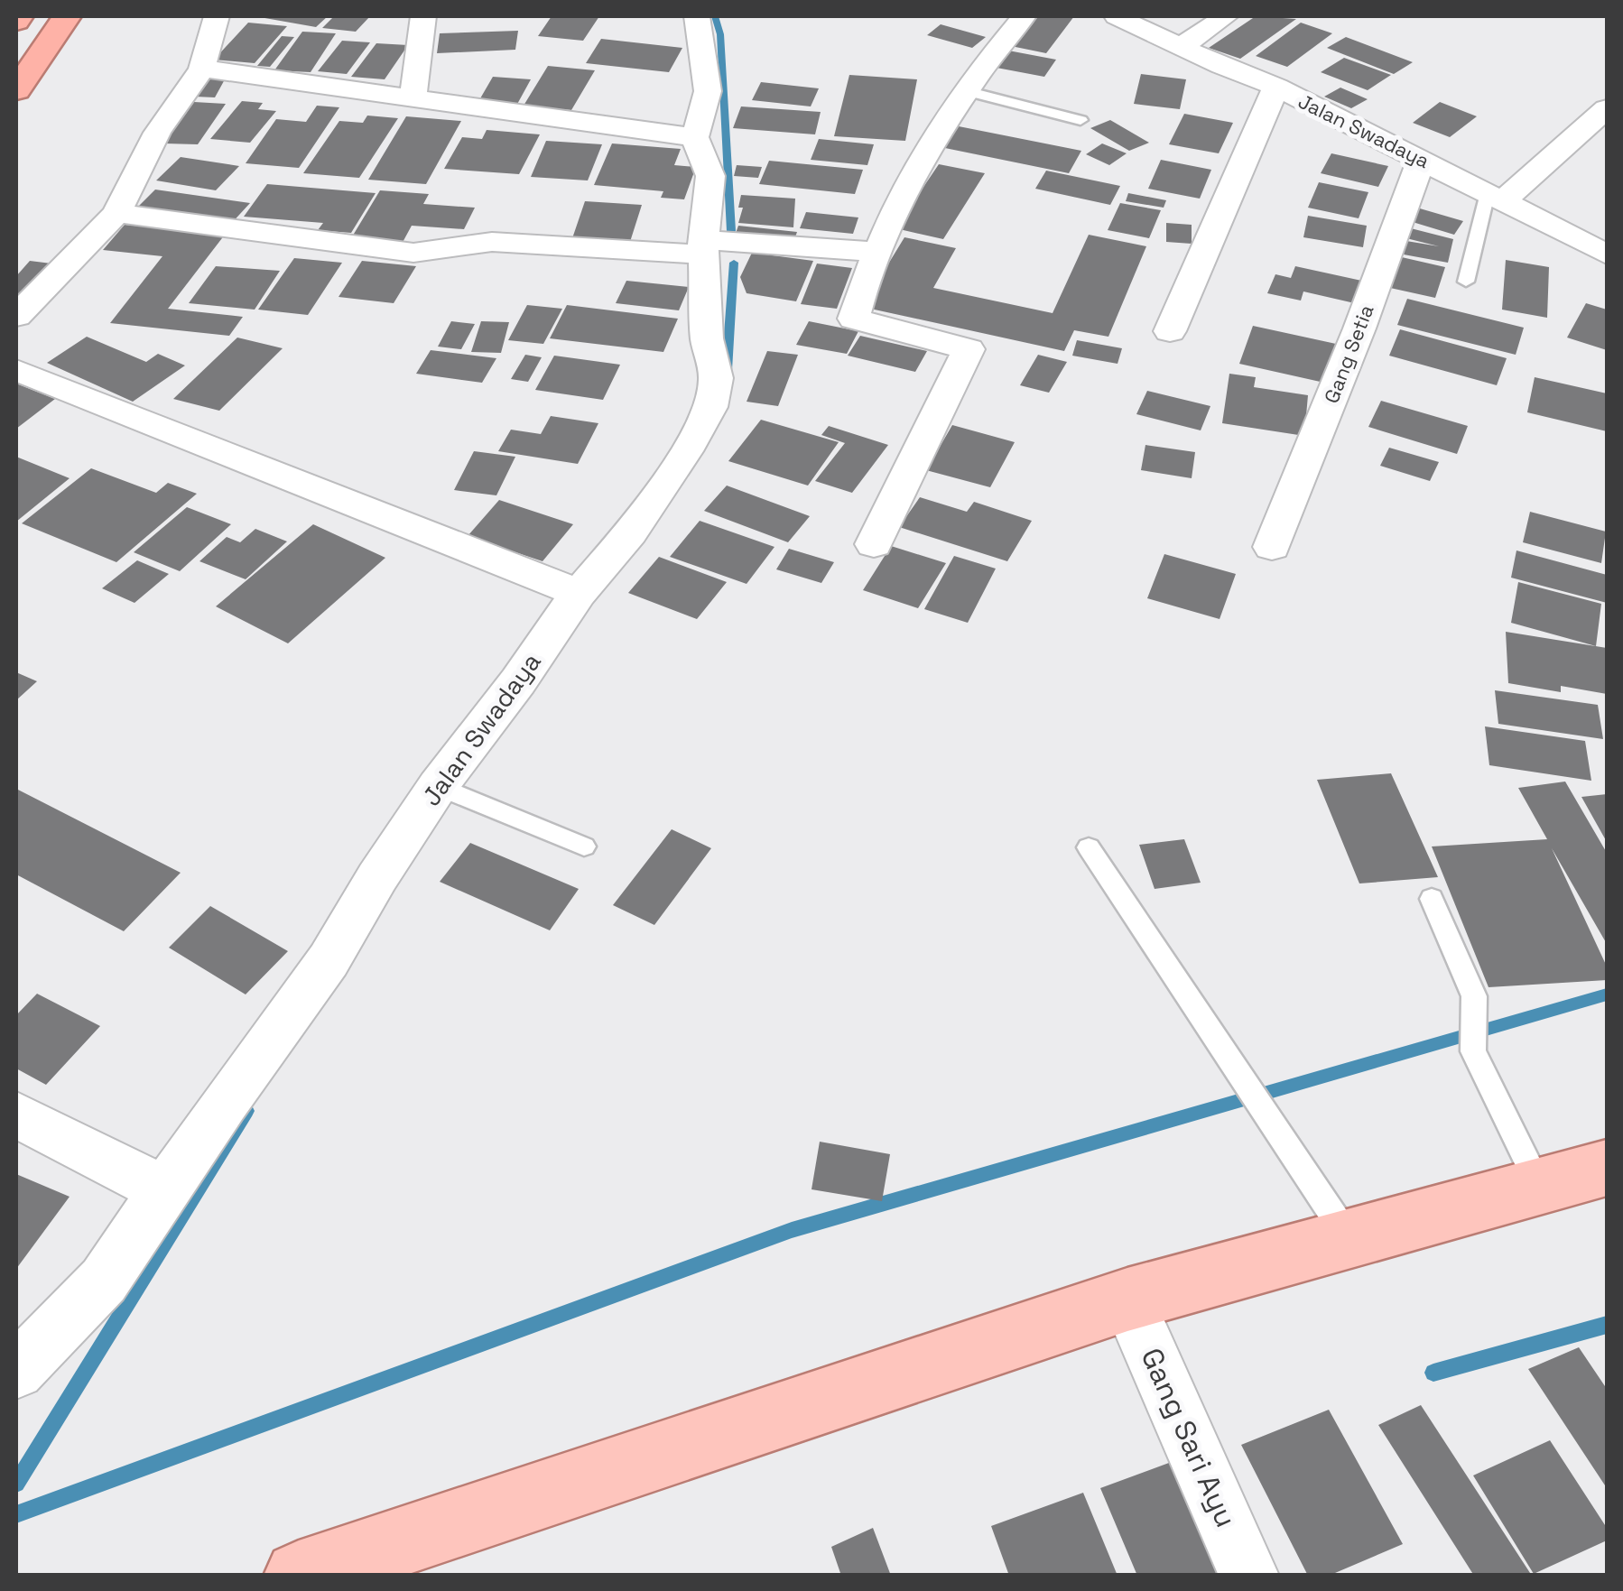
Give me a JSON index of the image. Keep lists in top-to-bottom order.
{
  "streets": {
    "street": ["Jalan Swadaya", "Gang Setia", "Gang Sari Ayu"]
  },
  "crossings": [
    ["Jalan Swadaya", "Gang Setia"]
  ]
}
